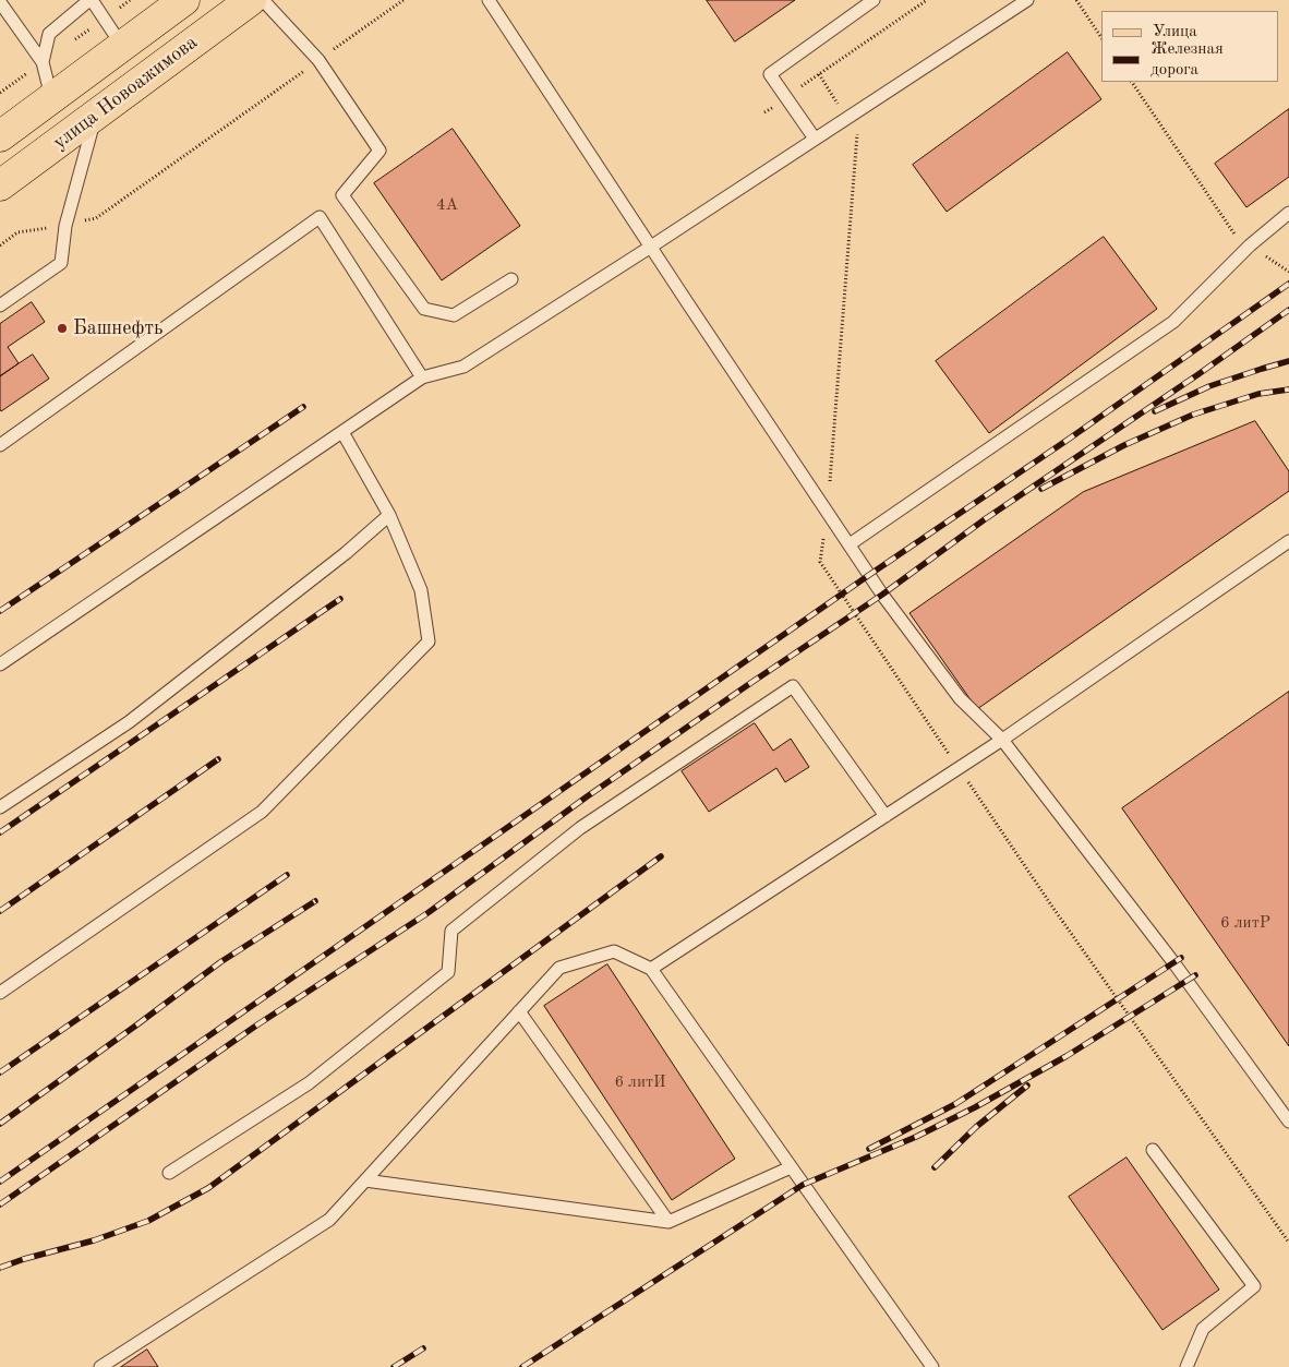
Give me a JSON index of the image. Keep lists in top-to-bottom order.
{
  "streets": {
    "main road": ["улица Новоажимова"]
  },
  "places": ["Башнефть"],
  "house_numbers": ["4А", "6 литР", "6 литИ"],
  "legend": ["Улица", "Железная дорога"]
}
